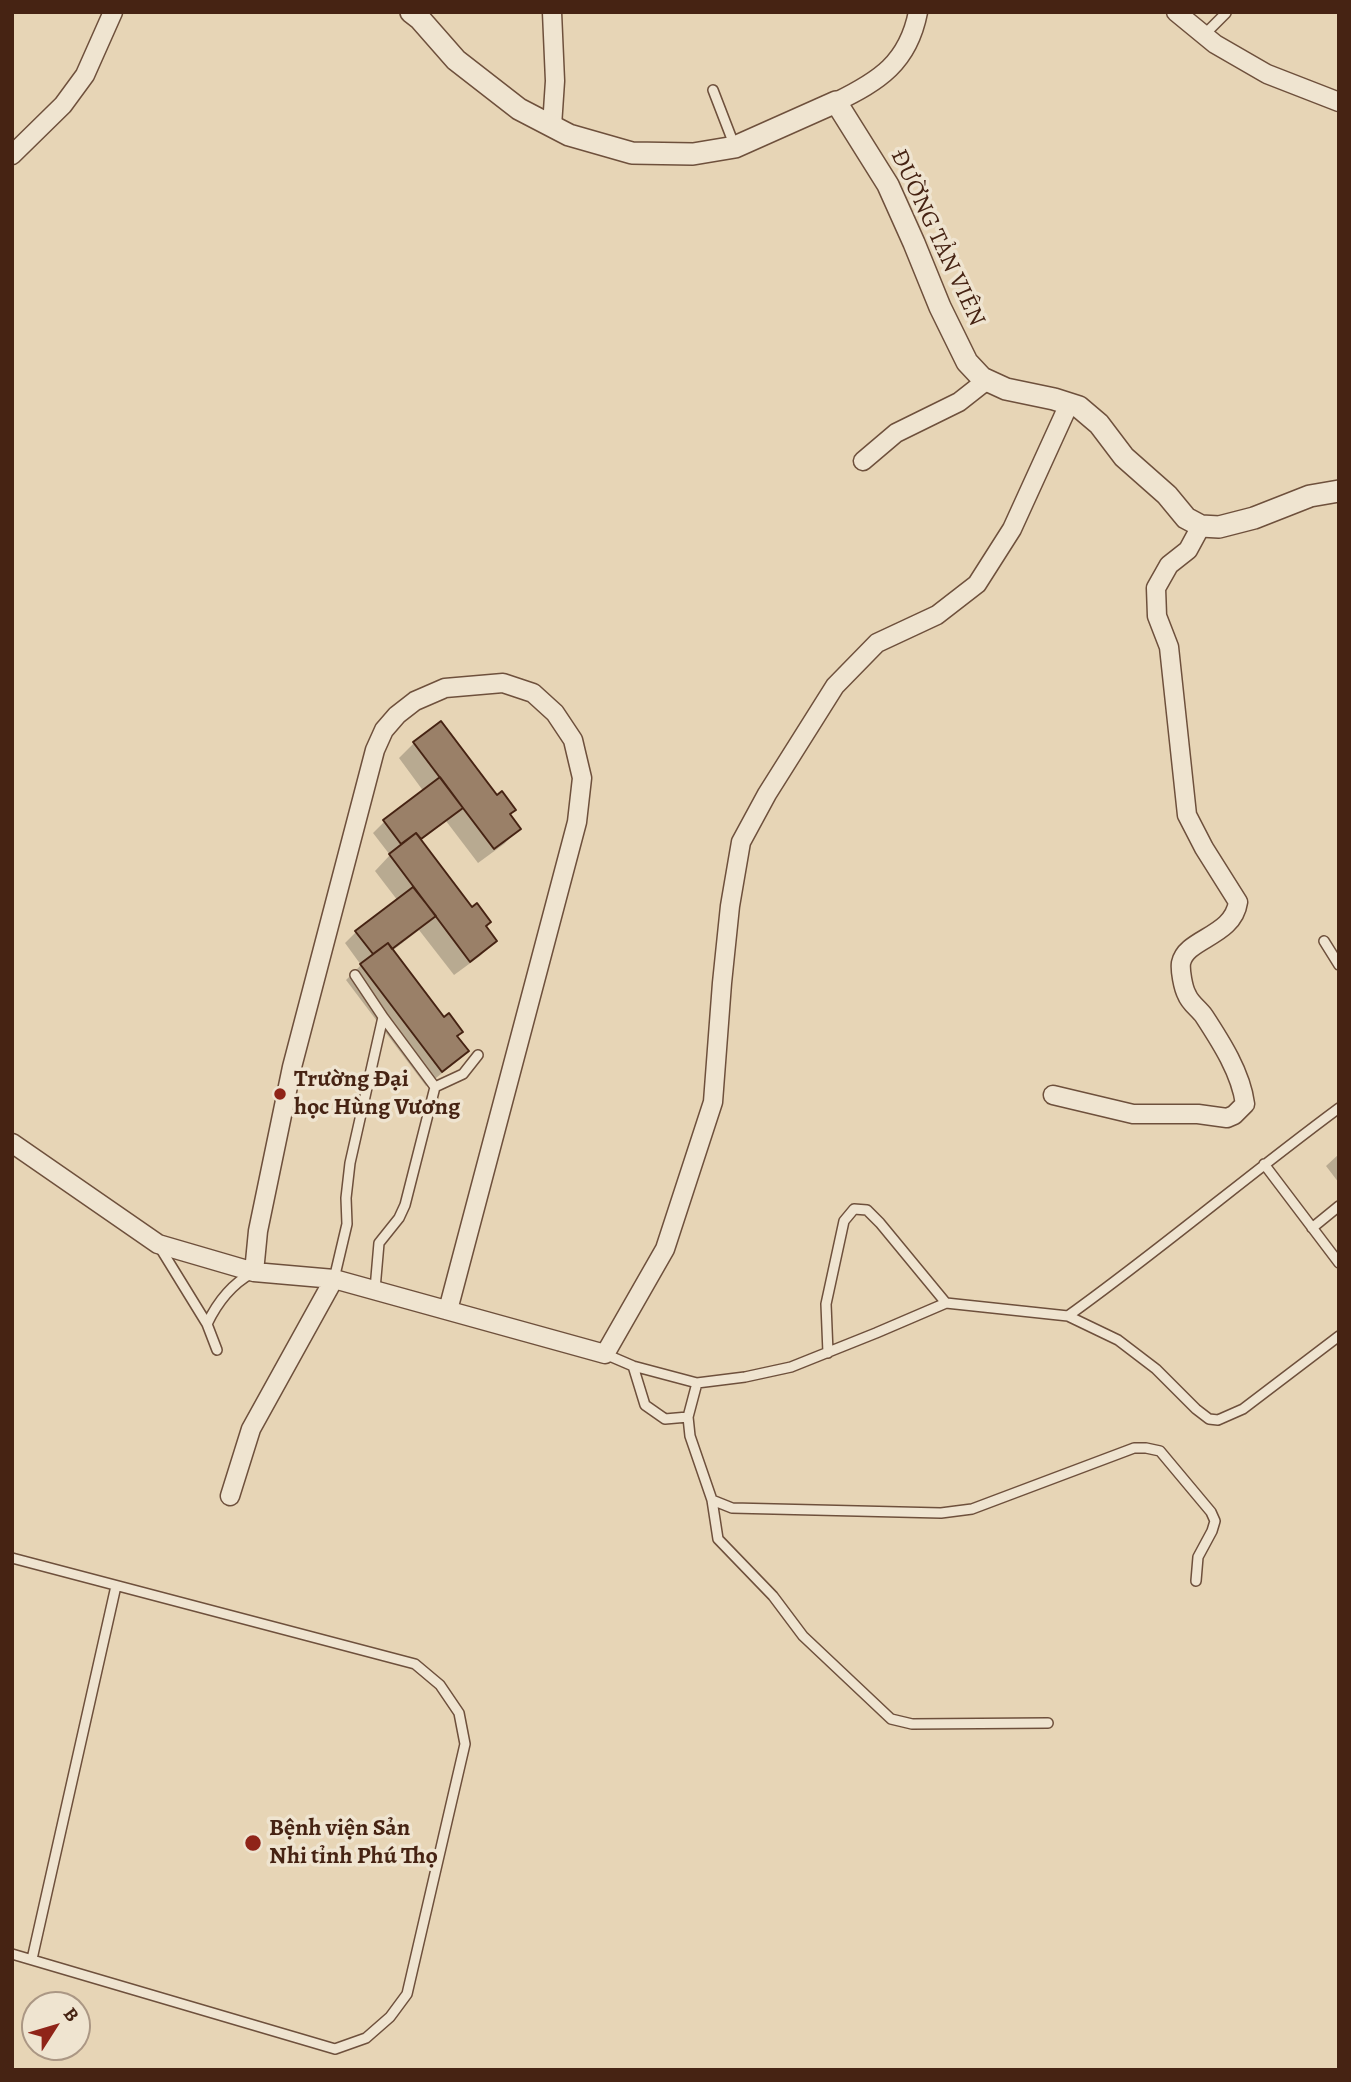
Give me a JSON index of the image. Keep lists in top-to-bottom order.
{
  "streets": {
    "street": ["ĐƯỜNG TẢN VIÊN"]
  },
  "places": ["Trường Đại học Hùng Vương", "Bệnh viện Sản Nhi tỉnh Phú Thọ"],
  "north": "top right"
}
